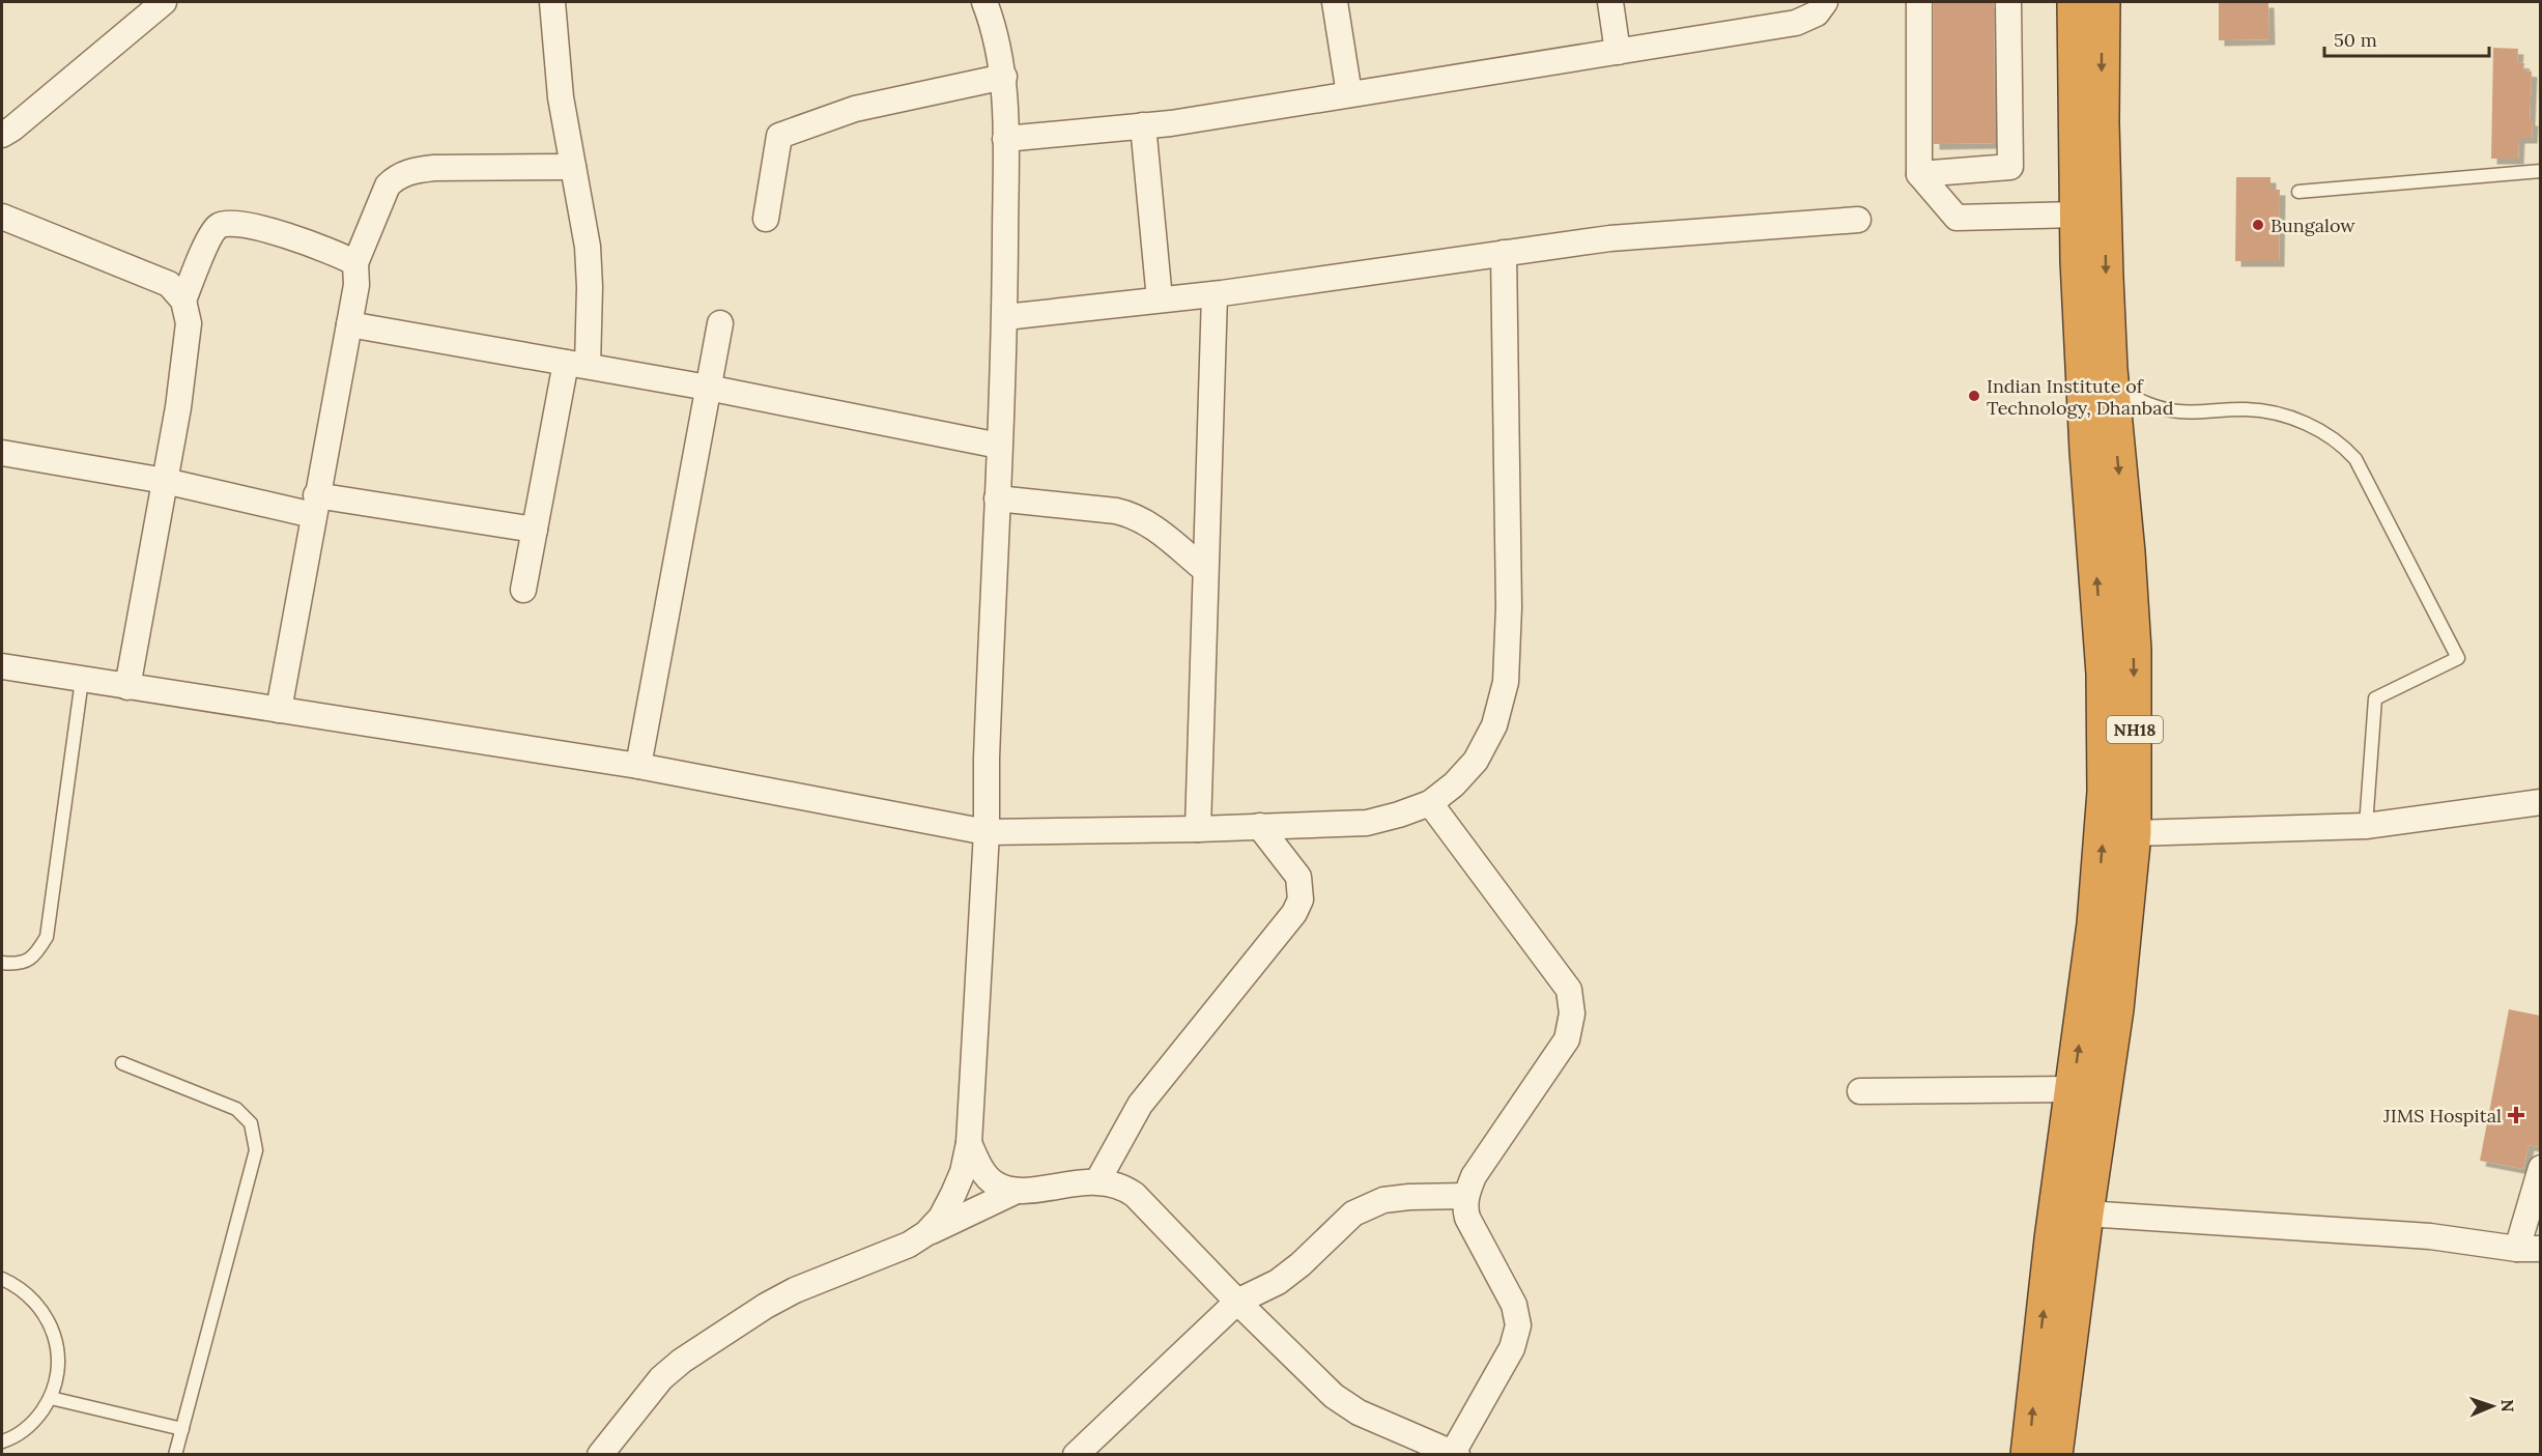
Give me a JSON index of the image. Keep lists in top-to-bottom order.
{
  "streets": {
    "highway": ["NH18"]
  },
  "places": {
    "other": ["Bungalow", "Indian Institute of Technology, Dhanbad"],
    "health": ["JIMS Hospital"]
  },
  "scale_bar": "50 m",
  "north": "right"
}
